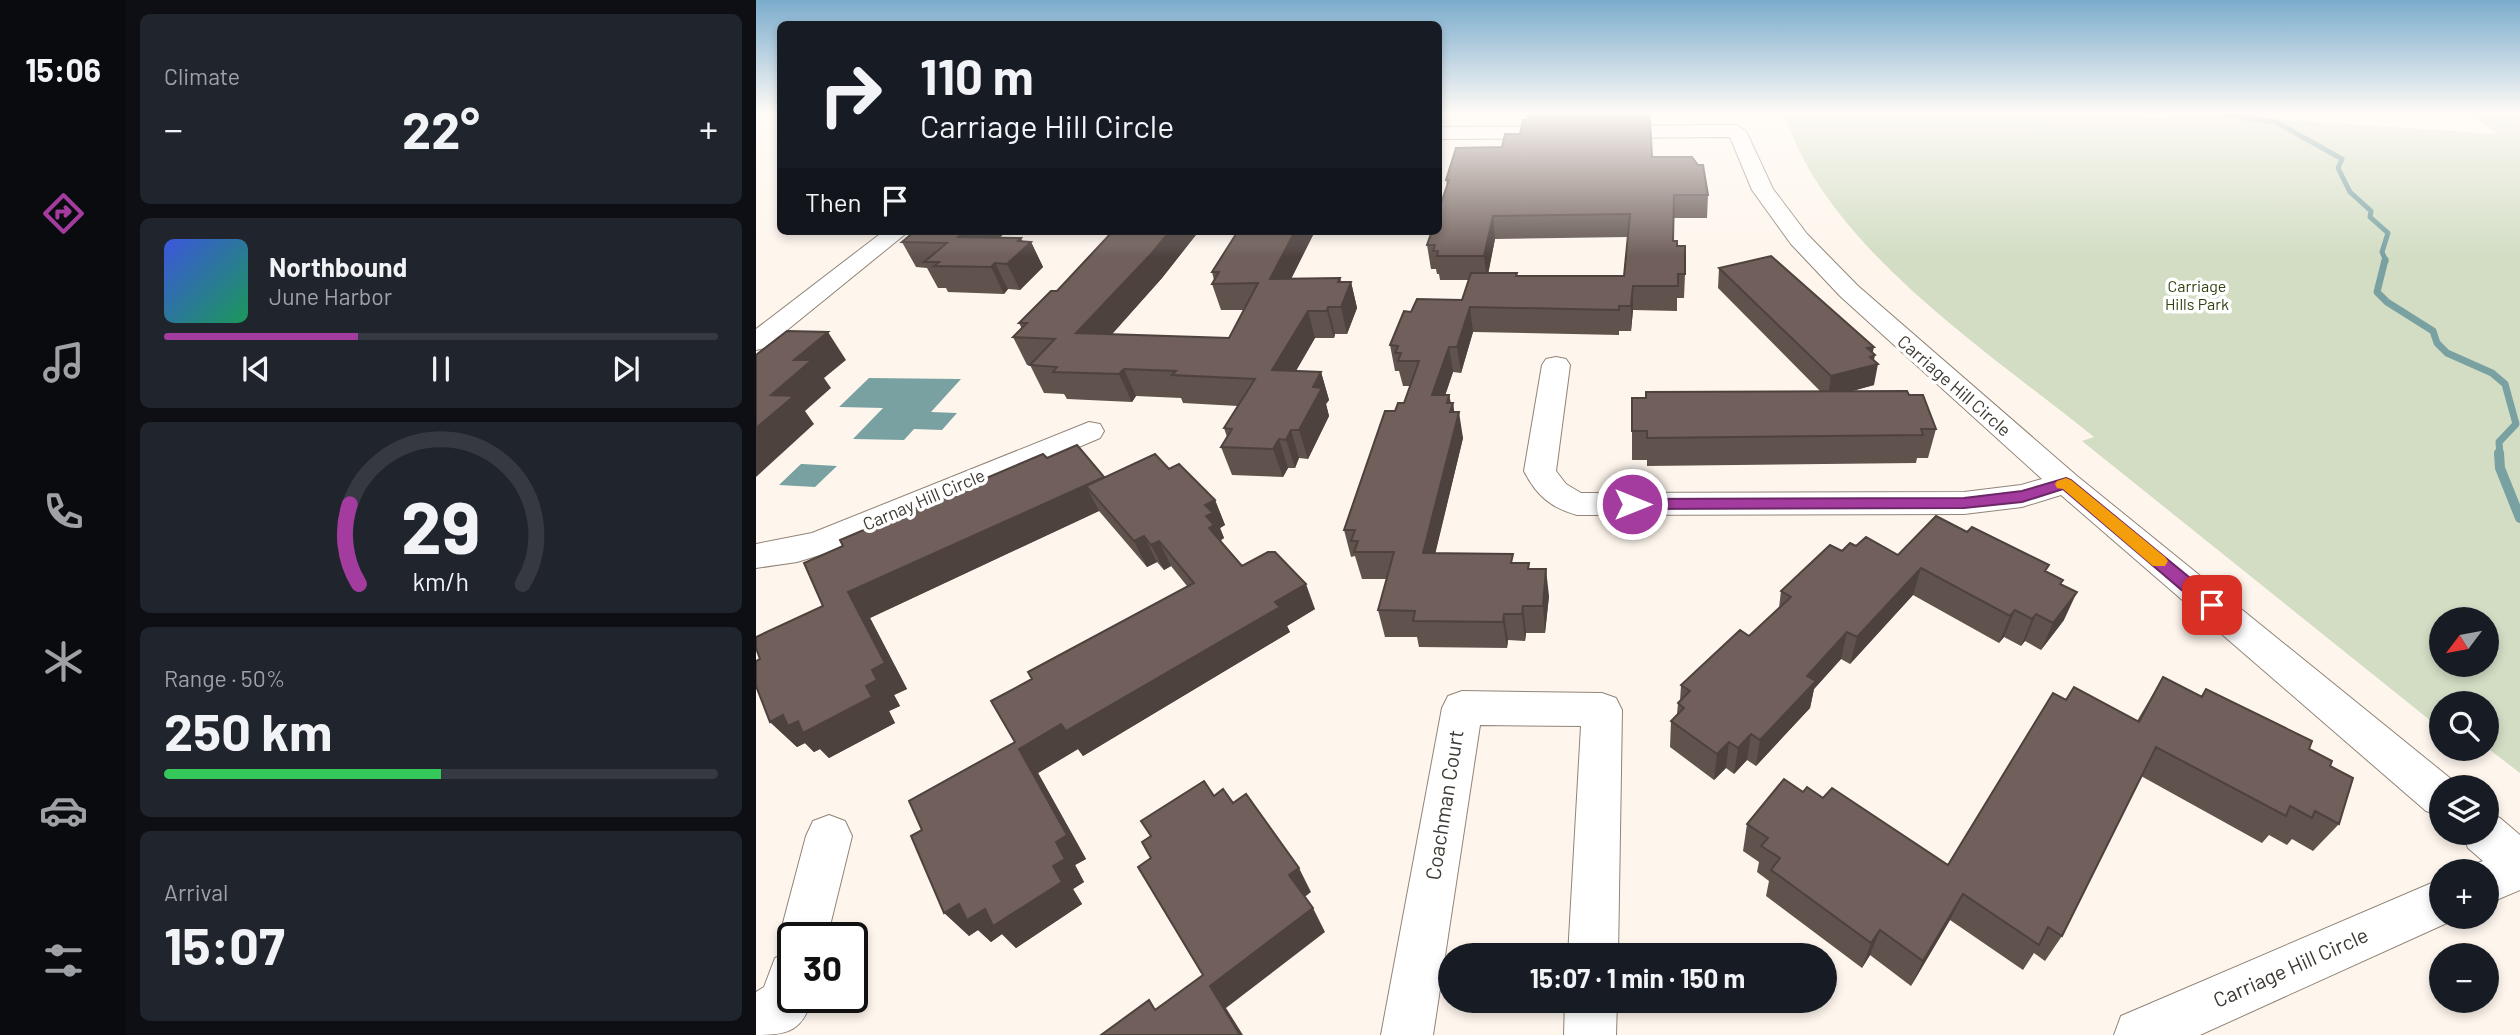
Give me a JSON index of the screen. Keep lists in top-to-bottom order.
{
  "streets": {
    "street": ["Carriage Hill Circle", "Carnay Hill Circle", "Coachman Court"]
  },
  "parks": ["Carriage Hills Park"],
  "north": "bottom left",
  "page": {
    "tabs": "15:06",
    "tile": [
      "Climate",
      ["Range · 50%", "250 km"],
      ["Arrival", "15:07"]
    ],
    "turn": ["110 m", "Carriage Hill Circle"],
    "heat": ["−", "22°", "+"],
    "then": "Then",
    "song": ["Northbound", "June Harbor"],
    "map_buttons": ["+", "−"],
    "limit": "30",
    "trip": "15:07 · 1 min · 150 m",
    "gauge": ["29", "km/h"]
  }
}
